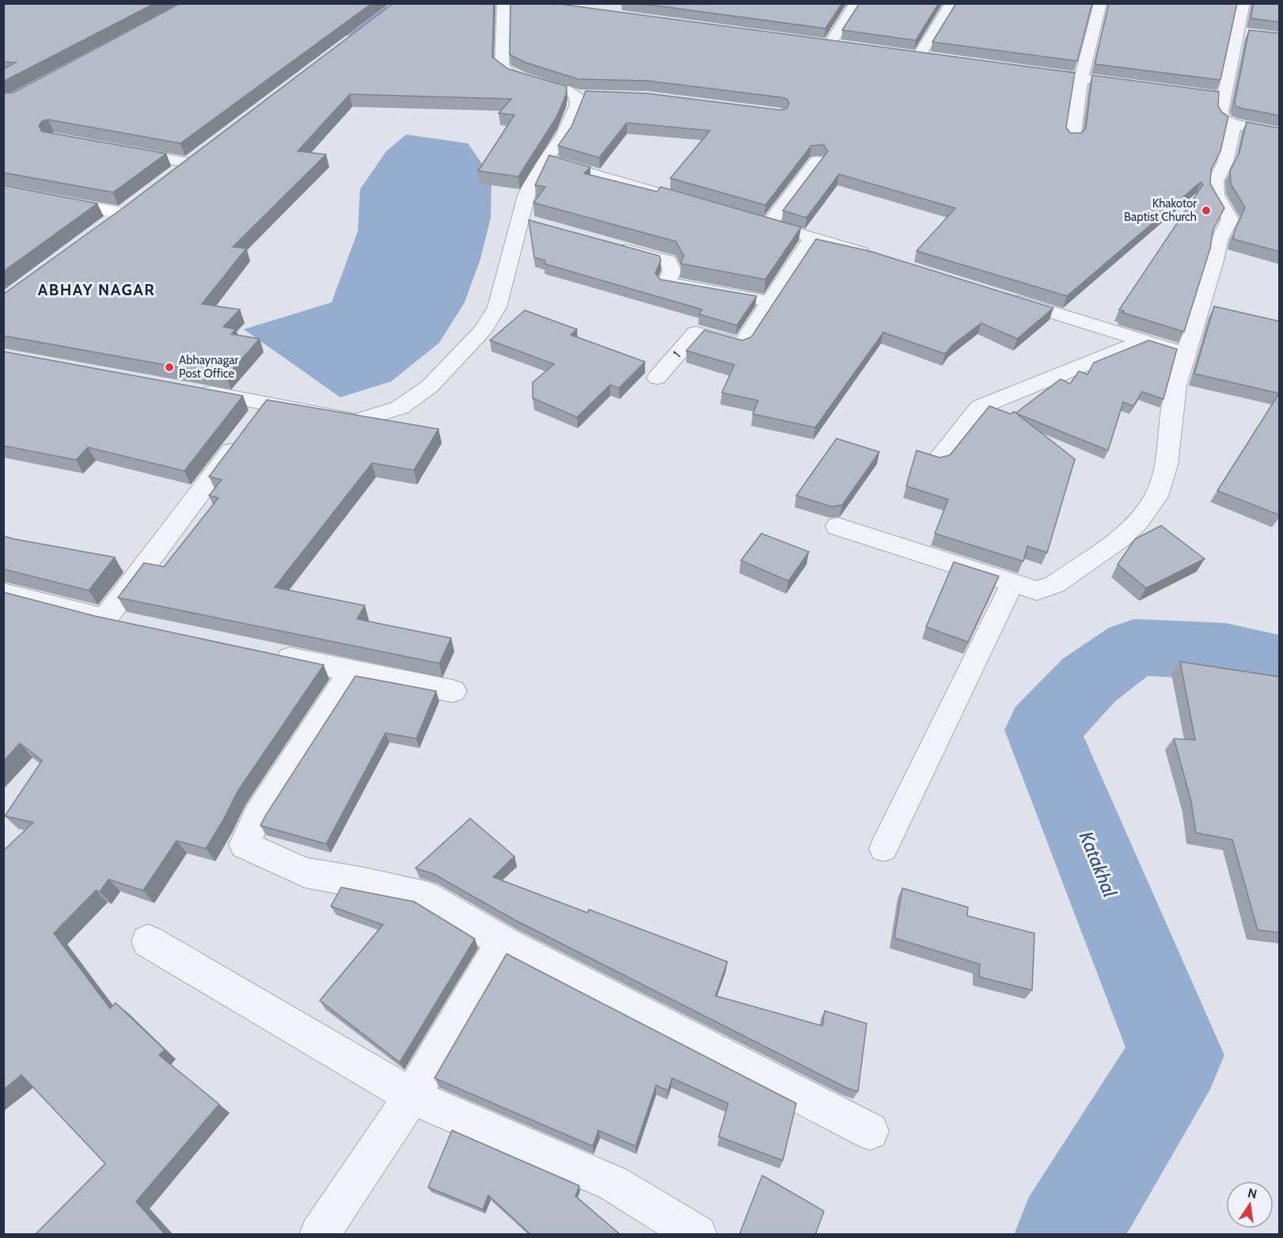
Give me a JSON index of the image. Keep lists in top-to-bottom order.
{
  "streets": {
    "street": ["1"]
  },
  "districts": ["ABHAY NAGAR"],
  "water": ["Katakhal"],
  "places": ["Khakotor Baptist Church", "Abhaynagar Post Office"],
  "north": "top"
}
